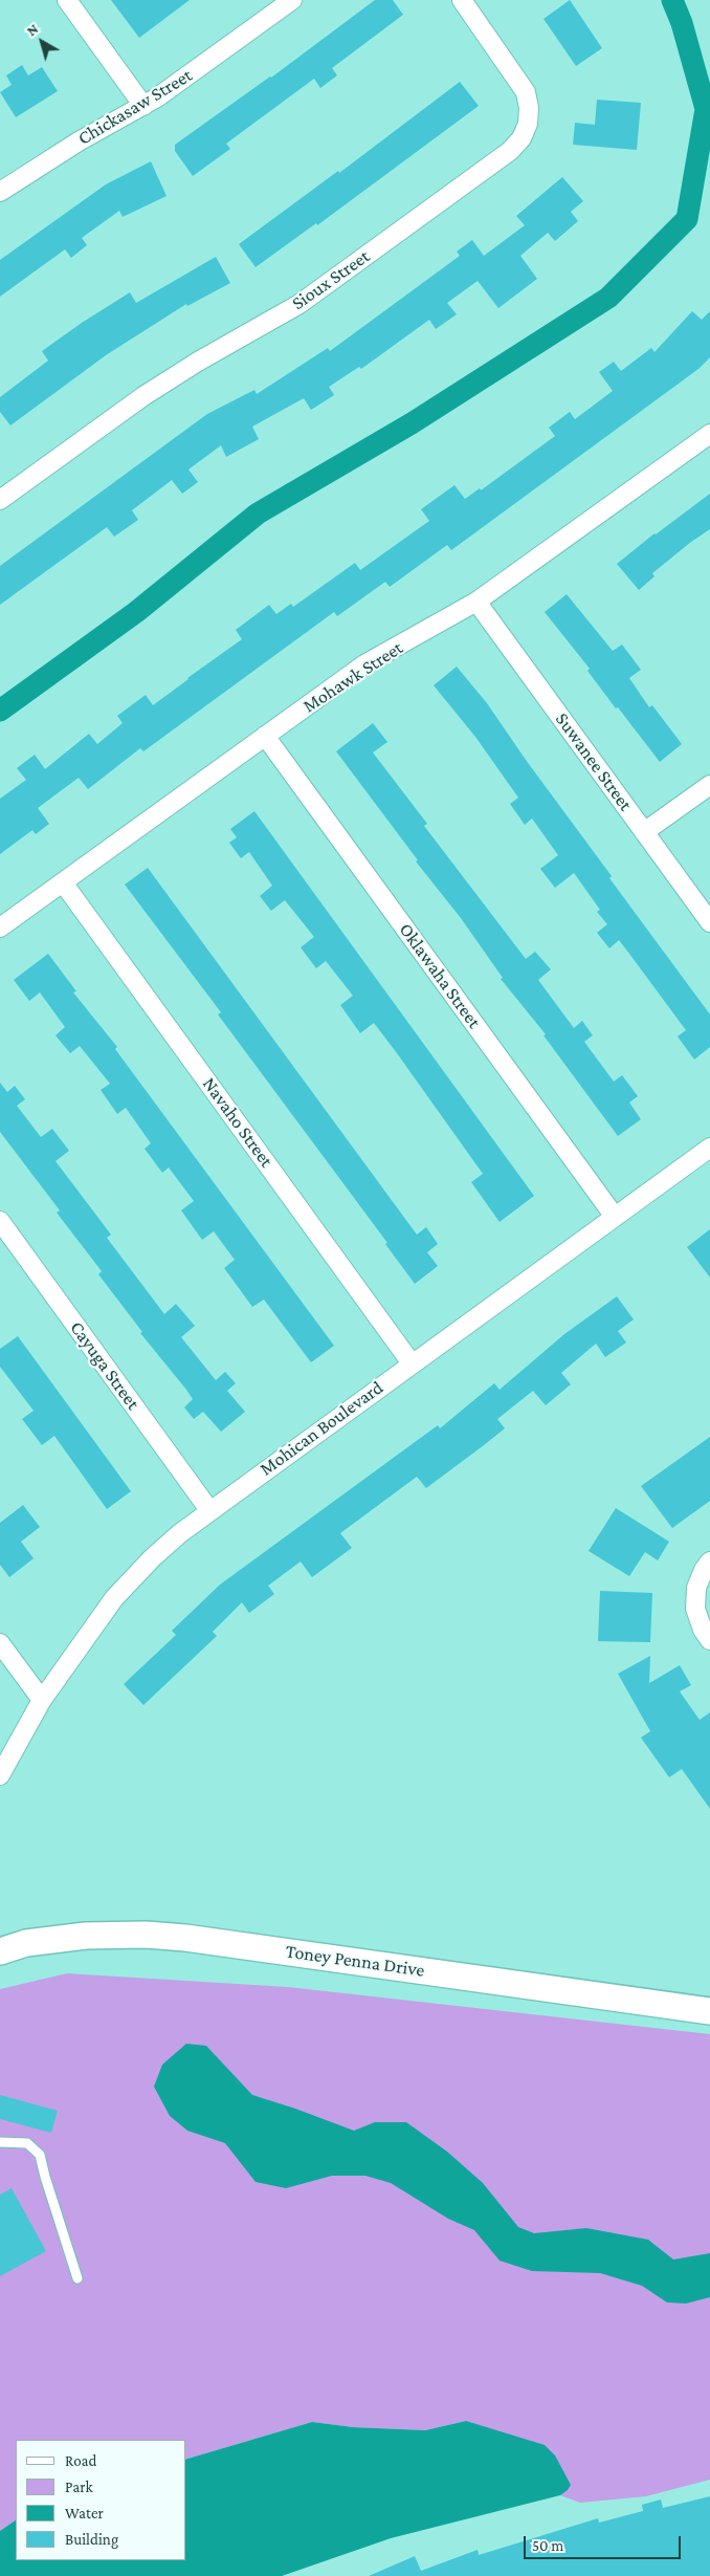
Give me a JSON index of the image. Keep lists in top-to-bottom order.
{
  "streets": {
    "street": [
      "Chickasaw Street",
      "Sioux Street",
      "Mohawk Street",
      "Suwanee Street",
      "Oklawaha Street",
      "Navaho Street",
      "Cayuga Street",
      "Mohican Boulevard",
      "Toney Penna Drive"
    ]
  },
  "crossings": [
    ["Mohawk Street", "Suwanee Street"],
    ["Mohawk Street", "Oklawaha Street"],
    ["Mohawk Street", "Navaho Street"],
    ["Oklawaha Street", "Mohican Boulevard"],
    ["Navaho Street", "Mohican Boulevard"],
    ["Cayuga Street", "Mohican Boulevard"]
  ],
  "legend": [
    "Road",
    "Park",
    "Water",
    "Building"
  ],
  "scale_bar": "50 m",
  "north": "top left"
}
